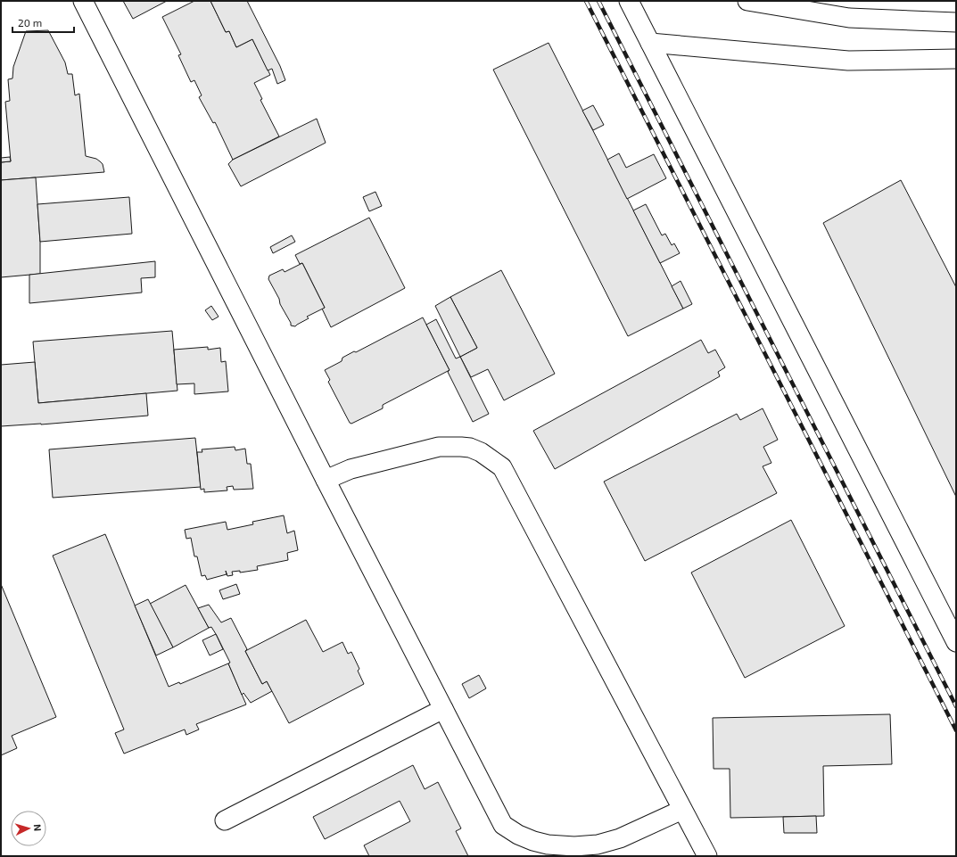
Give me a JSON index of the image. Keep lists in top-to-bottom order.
{
  "scale_bar": "20 m",
  "north": "right"
}
